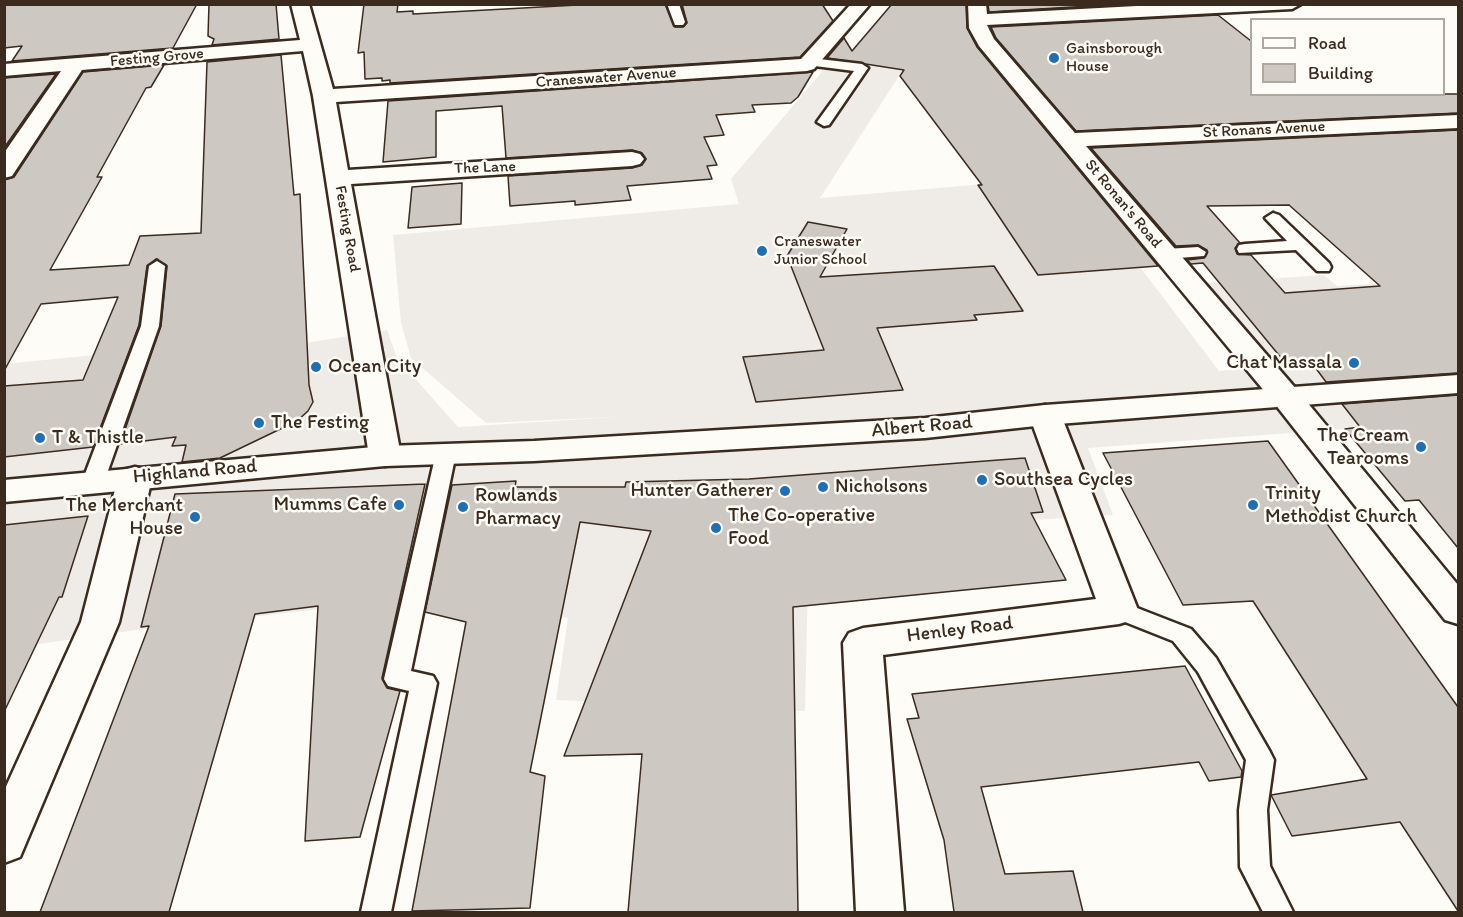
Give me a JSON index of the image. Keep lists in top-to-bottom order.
{
  "streets": {
    "street": [
      "Festing Grove",
      "Craneswater Avenue",
      "St Ronans Avenue",
      "The Lane",
      "St Ronan's Road",
      "Festing Road",
      "Albert Road",
      "Highland Road",
      "Henley Road"
    ]
  },
  "crossings": [
    ["Festing Grove", "Festing Road"],
    ["Craneswater Avenue", "Festing Road"],
    ["St Ronans Avenue", "St Ronan's Road"],
    ["The Lane", "Festing Road"],
    ["St Ronan's Road", "Albert Road"],
    ["Festing Road", "Albert Road"],
    ["Festing Road", "Highland Road"],
    ["Albert Road", "Highland Road"]
  ],
  "places": [
    "Gainsborough House",
    "Craneswater Junior School",
    "Chat Massala",
    "Ocean City",
    "The Festing",
    "T & Thistle",
    "The Cream Tearooms",
    "Southsea Cycles",
    "Nicholsons",
    "Hunter Gatherer",
    "Mumms Cafe",
    "Trinity Methodist Church",
    "Rowlands Pharmacy",
    "The Merchant House",
    "The Co-operative Food"
  ],
  "legend": ["Road", "Building"]
}
